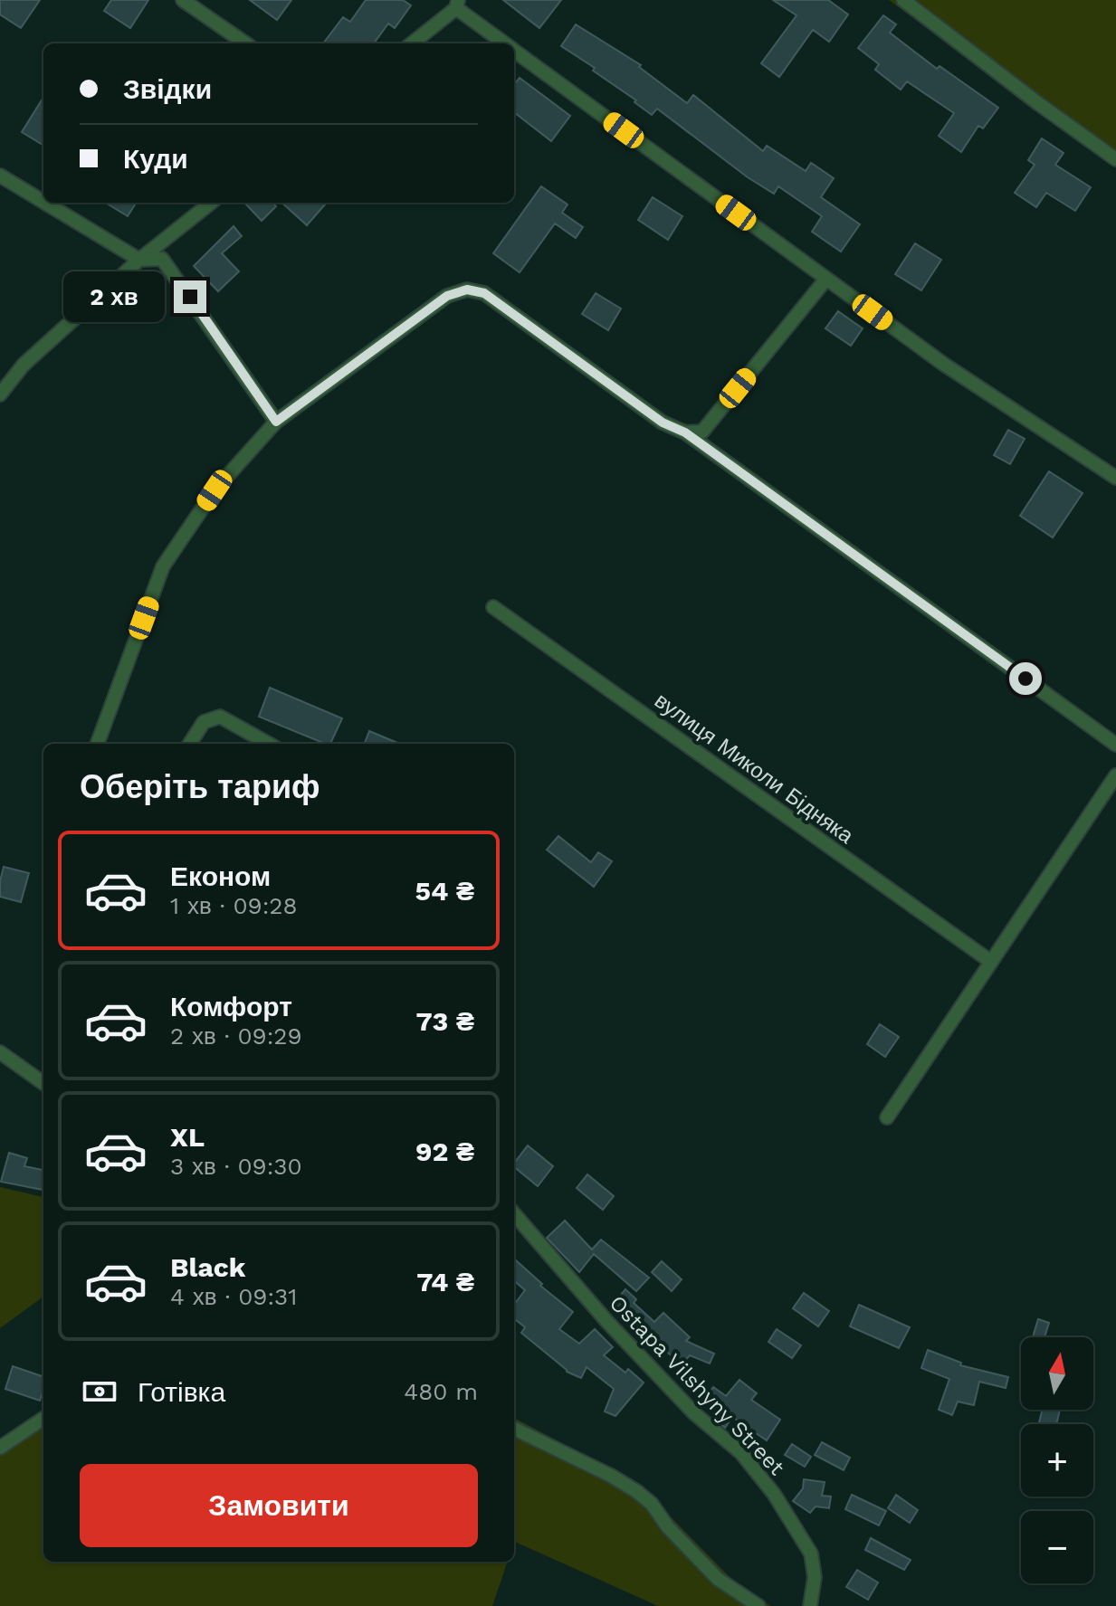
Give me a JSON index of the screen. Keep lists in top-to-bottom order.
{
  "streets": {
    "street": ["вулиця Миколи Бідняка", "Ostapa Vilshyny Street"]
  },
  "north": "top",
  "page": {
    "banner": ["Звідки", "Куди"],
    "bubble": "2 хв",
    "heading": "Оберіть тариф",
    "list": [
      {
        "name": "Економ",
        "note": "1 хв · 09:28",
        "value": "54 ₴"
      },
      {
        "name": "Комфорт",
        "note": "2 хв · 09:29",
        "value": "73 ₴"
      },
      {
        "name": "XL",
        "note": "3 хв · 09:30",
        "value": "92 ₴"
      },
      {
        "name": "Black",
        "note": "4 хв · 09:31",
        "value": "74 ₴"
      }
    ],
    "map_buttons": ["+", "−"],
    "pay": ["Готівка", "480 m"],
    "buttons": "Замовити"
  }
}
